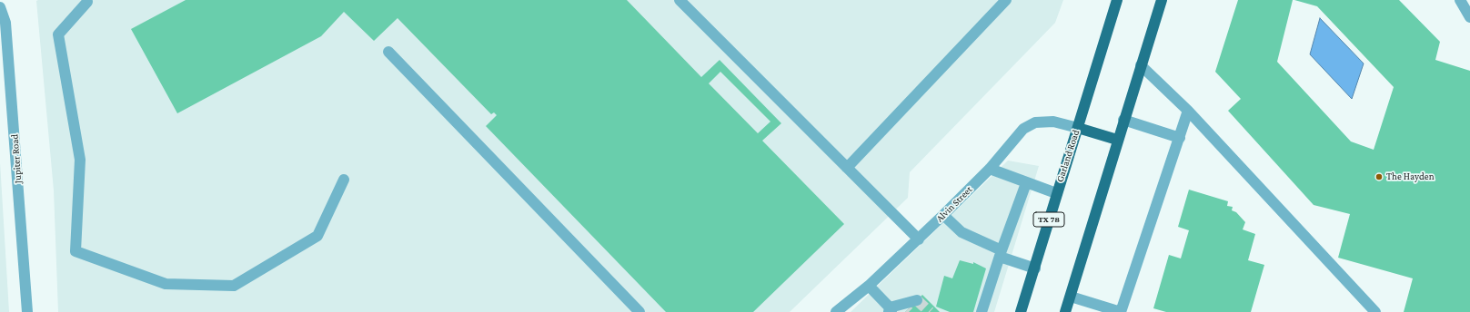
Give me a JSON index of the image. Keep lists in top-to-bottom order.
{
  "streets": {
    "main road": ["Garland Road", "TX 78"],
    "street": ["Jupiter Road", "Alvin Street"]
  },
  "crossings": [
    ["Garland Road", "Alvin Street"]
  ],
  "places": ["The Hayden"]
}
